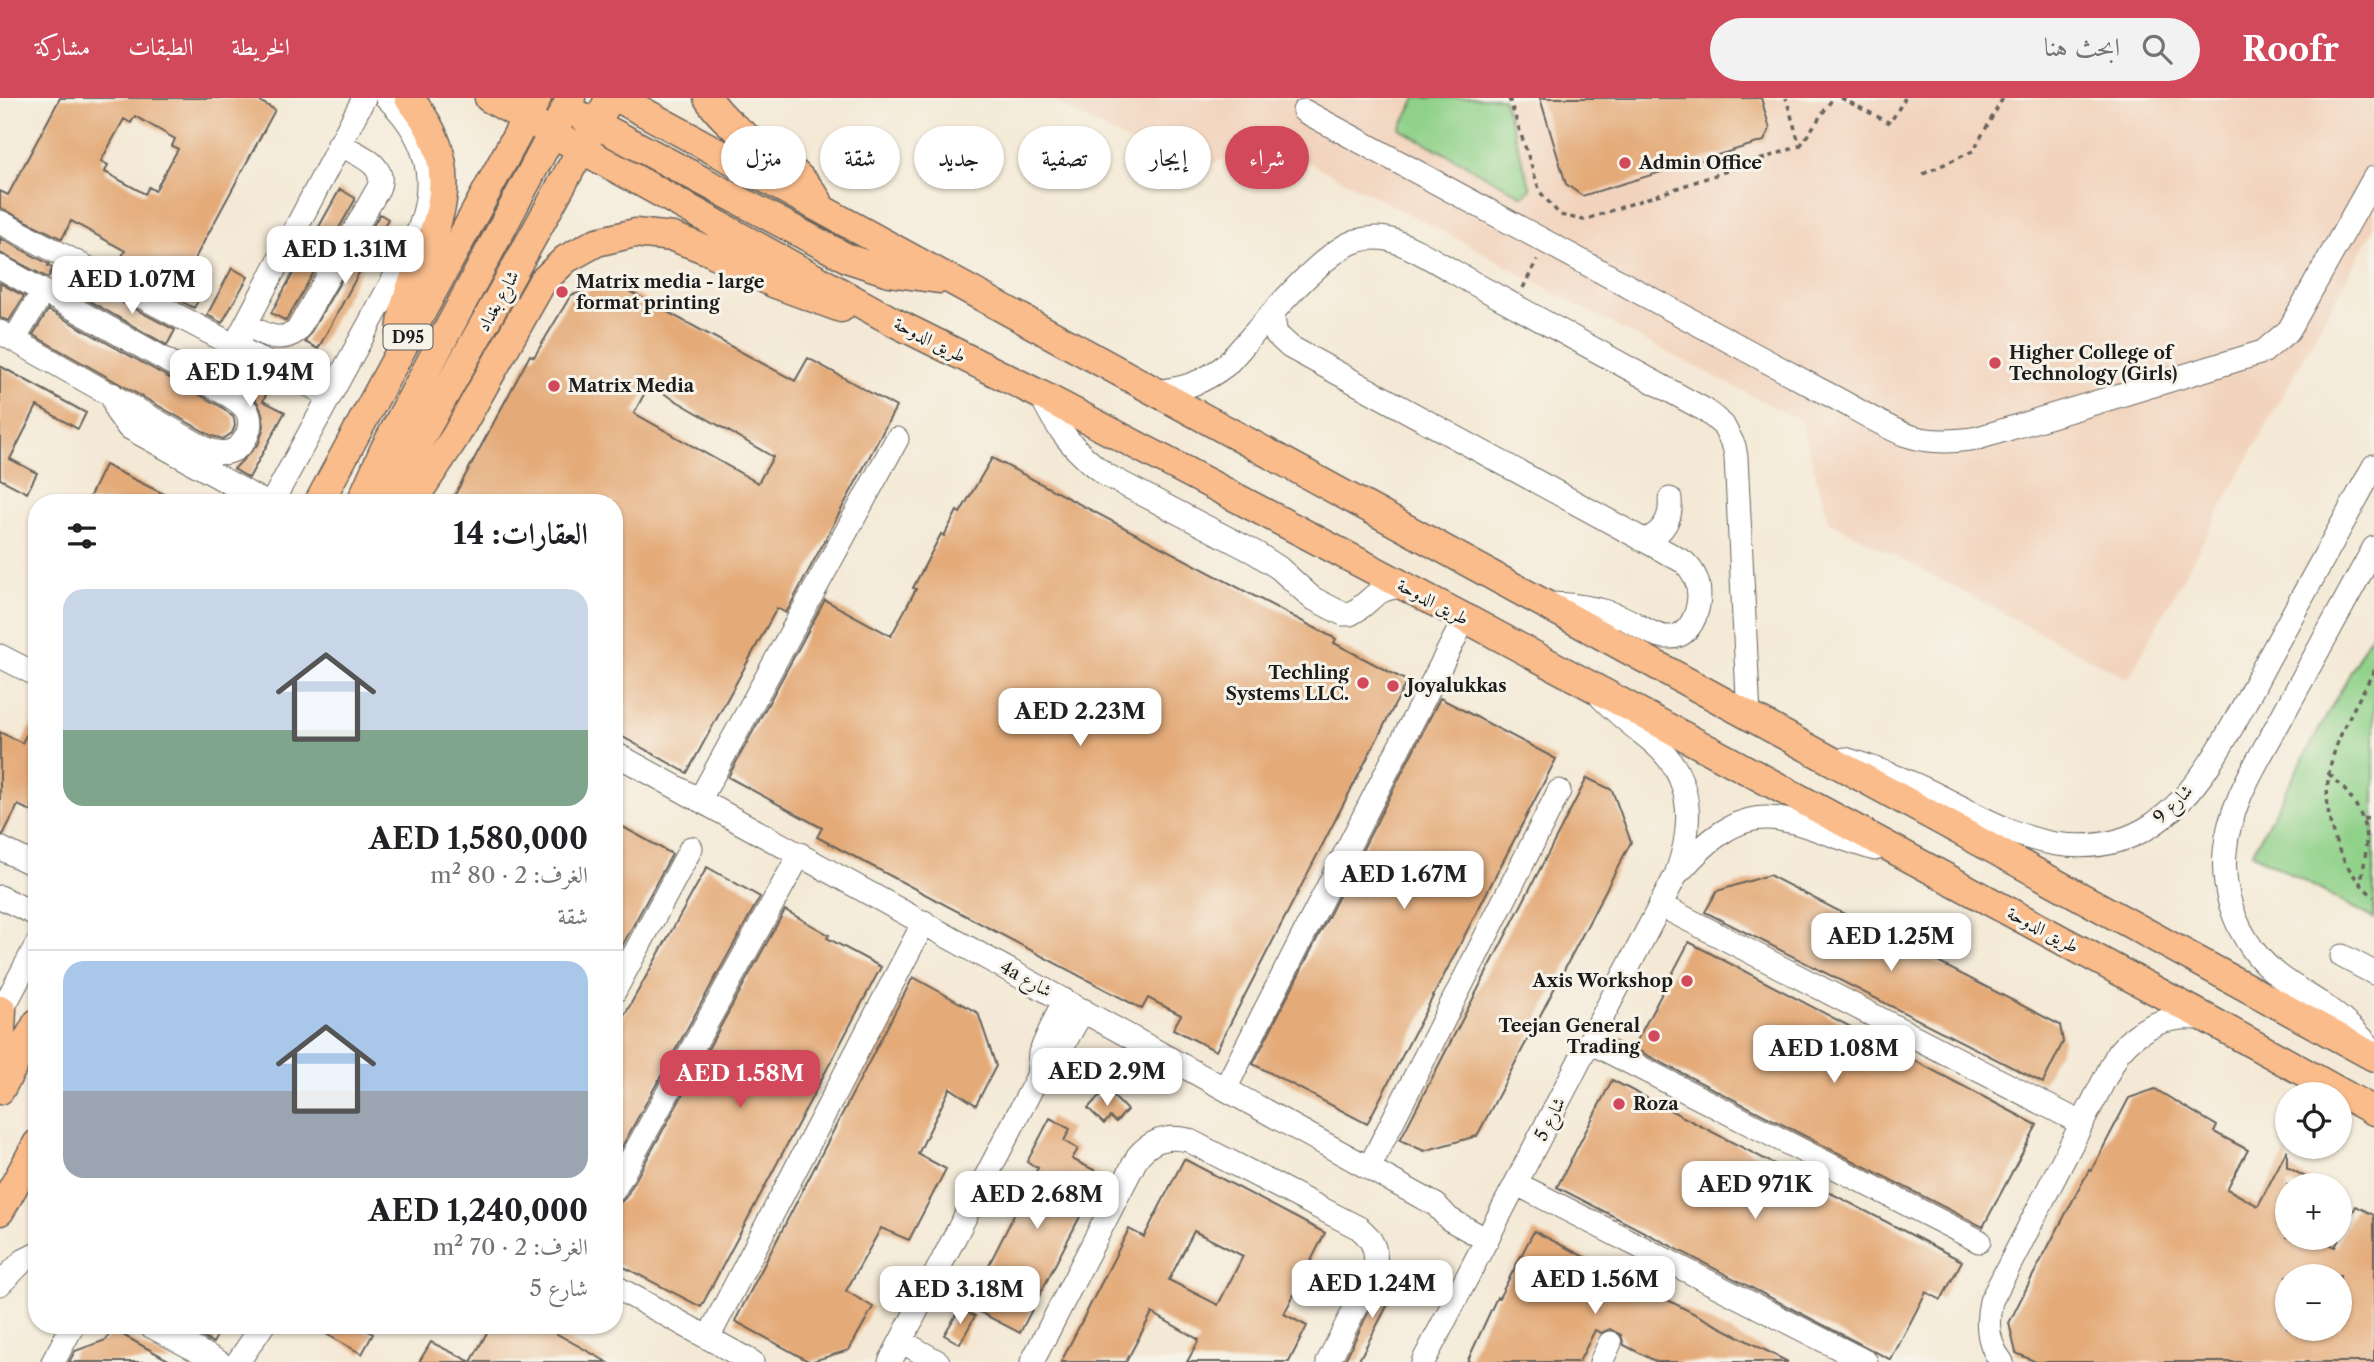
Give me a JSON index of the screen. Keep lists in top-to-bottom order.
{
  "streets": {
    "main road": ["شارع بغداد", "D95", "طريق الدوحة"],
    "street": ["شارع 9", "4a شارع", "شارع 5"]
  },
  "crossings": [
    ["شارع بغداد", "طريق الدوحة"],
    ["D95", "طريق الدوحة"],
    ["طريق الدوحة", "شارع 5"],
    ["4a شارع", "شارع 5"]
  ],
  "places": [
    "Admin Office",
    "Matrix media - large format printing",
    "Higher College of Technology (Girls)",
    "Matrix Media",
    "Techling Systems LLC.",
    "Joyalukkas",
    "Axis Workshop",
    "Teejan General Trading",
    "Roza"
  ],
  "page": {
    "header": "Roofr",
    "search": "ابحث هنا",
    "nav": ["الخريطة", "الطبقات", "مشاركة"],
    "chip": [
      "شراء",
      "إيجار",
      "تصفية",
      "جديد",
      "شقة",
      "منزل"
    ],
    "price": [
      "AED 1.31M",
      "AED 1.07M",
      "AED 1.94M",
      "AED 2.23M",
      "AED 1.67M",
      "AED 1.25M",
      "AED 1.08M",
      "AED 2.9M",
      "AED 1.58M",
      "AED 971K",
      "AED 2.68M",
      "AED 1.56M",
      "AED 1.24M",
      "AED 3.18M"
    ],
    "heading": "العقارات: 14",
    "list": [
      {
        "name": "AED 1,580,000",
        "note": "الغرف: 2 · 80 m² · شقة"
      },
      {
        "name": "AED 1,240,000",
        "note": "الغرف: 2 · 70 m² · شارع 5"
      }
    ],
    "map_buttons": ["+", "−"]
  }
}
